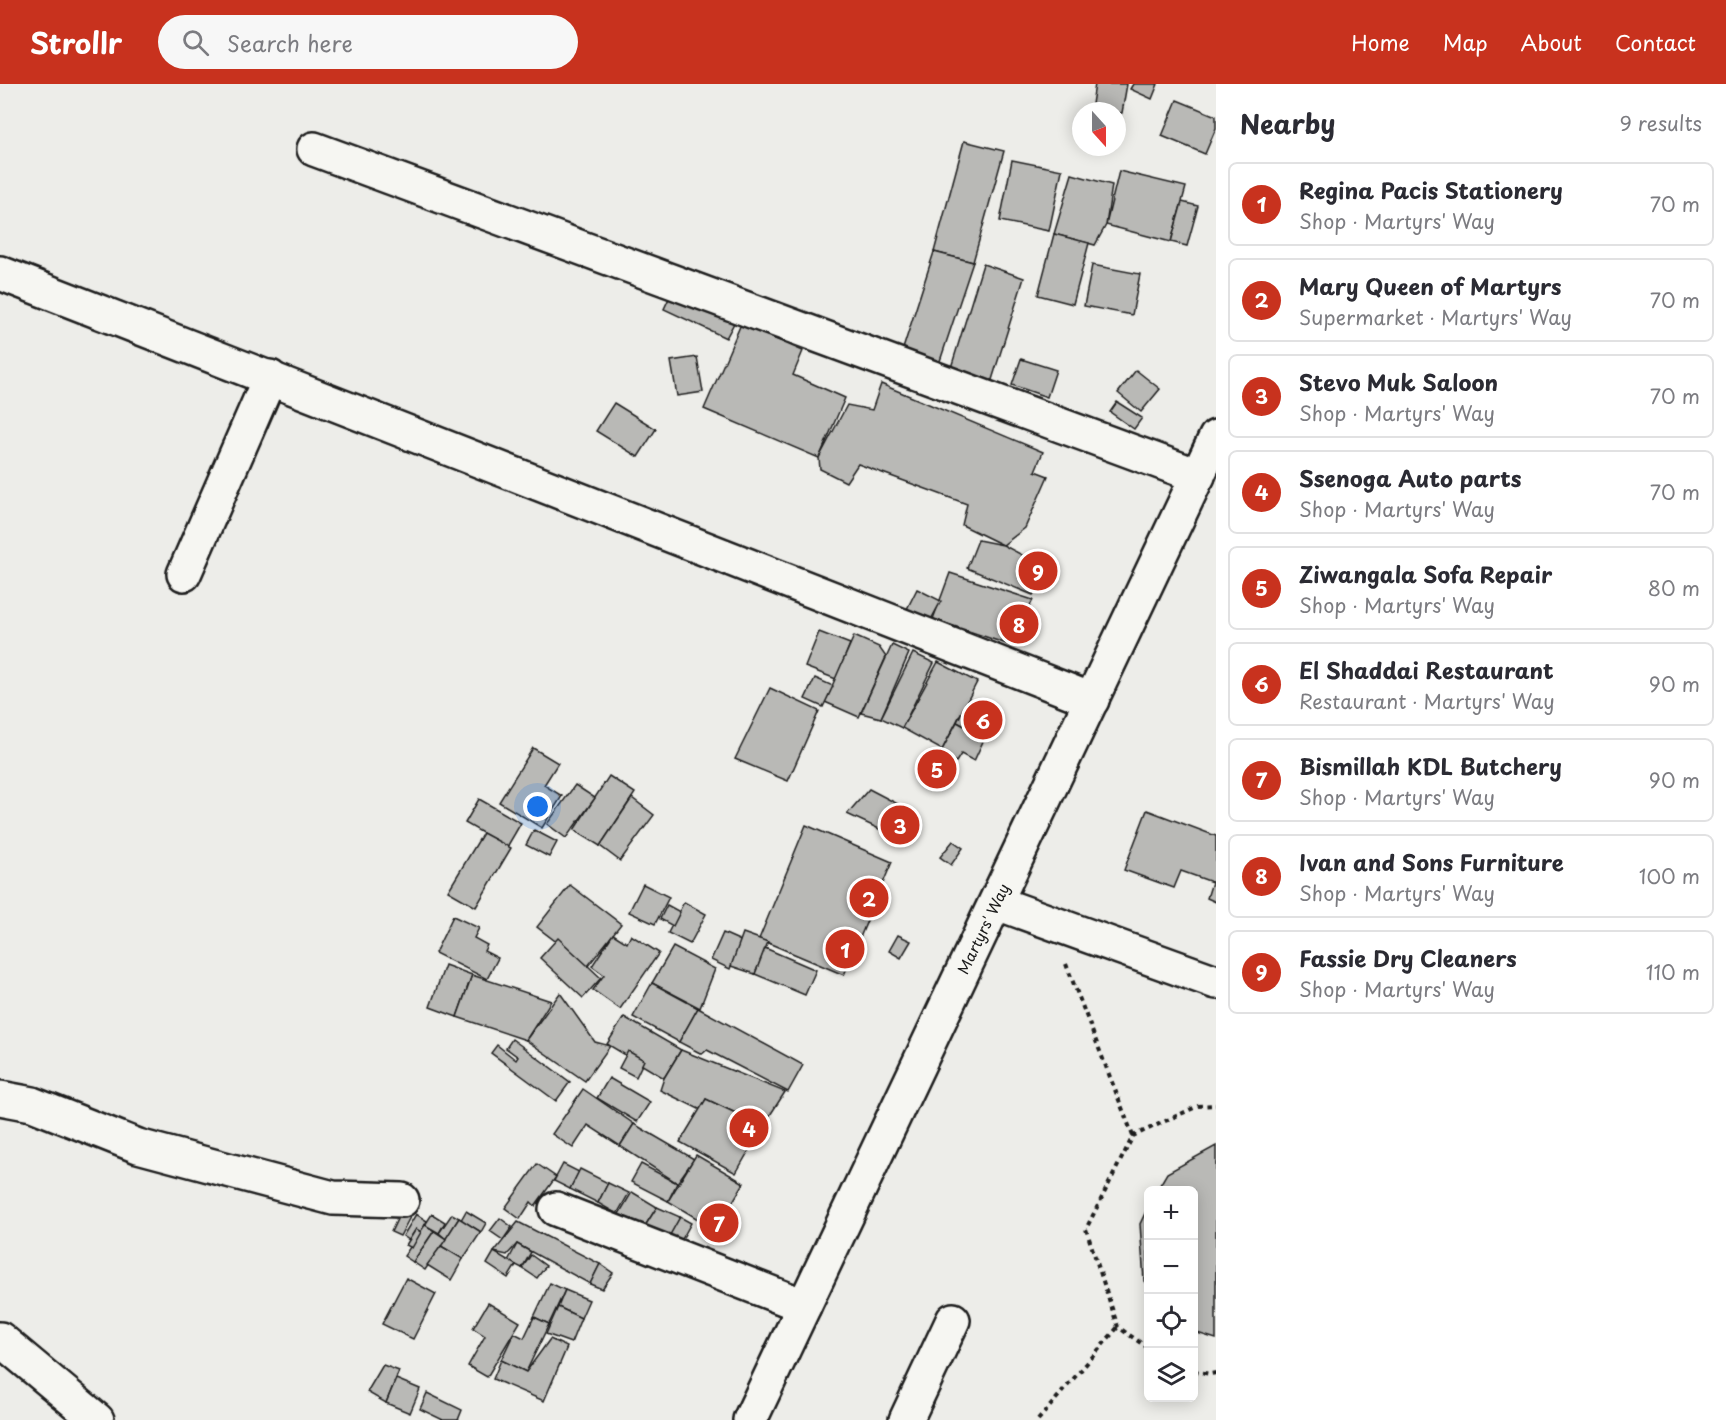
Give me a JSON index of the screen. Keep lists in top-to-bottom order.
{
  "streets": {
    "street": ["Martyrs' Way"]
  },
  "north": "bottom",
  "page": {
    "header": "Strollr",
    "search": "Search here",
    "nav": [
      "Home",
      "Map",
      "About",
      "Contact"
    ],
    "heading": ["Nearby", "9 results"],
    "list": [
      {
        "mark": "1",
        "name": "Regina Pacis Stationery",
        "note": "Shop · Martyrs' Way",
        "value": "70 m"
      },
      {
        "mark": "2",
        "name": "Mary Queen of Martyrs",
        "note": "Supermarket · Martyrs' Way",
        "value": "70 m"
      },
      {
        "mark": "3",
        "name": "Stevo Muk Saloon",
        "note": "Shop · Martyrs' Way",
        "value": "70 m"
      },
      {
        "mark": "4",
        "name": "Ssenoga Auto parts",
        "note": "Shop · Martyrs' Way",
        "value": "70 m"
      },
      {
        "mark": "5",
        "name": "Ziwangala Sofa Repair",
        "note": "Shop · Martyrs' Way",
        "value": "80 m"
      },
      {
        "mark": "6",
        "name": "El Shaddai Restaurant",
        "note": "Restaurant · Martyrs' Way",
        "value": "90 m"
      },
      {
        "mark": "7",
        "name": "Bismillah KDL Butchery",
        "note": "Shop · Martyrs' Way",
        "value": "90 m"
      },
      {
        "mark": "8",
        "name": "Ivan and Sons Furniture",
        "note": "Shop · Martyrs' Way",
        "value": "100 m"
      },
      {
        "mark": "9",
        "name": "Fassie Dry Cleaners",
        "note": "Shop · Martyrs' Way",
        "value": "110 m"
      }
    ],
    "pins": [
      "9",
      "8",
      "6",
      "5",
      "3",
      "2",
      "1",
      "4",
      "7"
    ],
    "map_buttons": ["+", "−"]
  }
}
